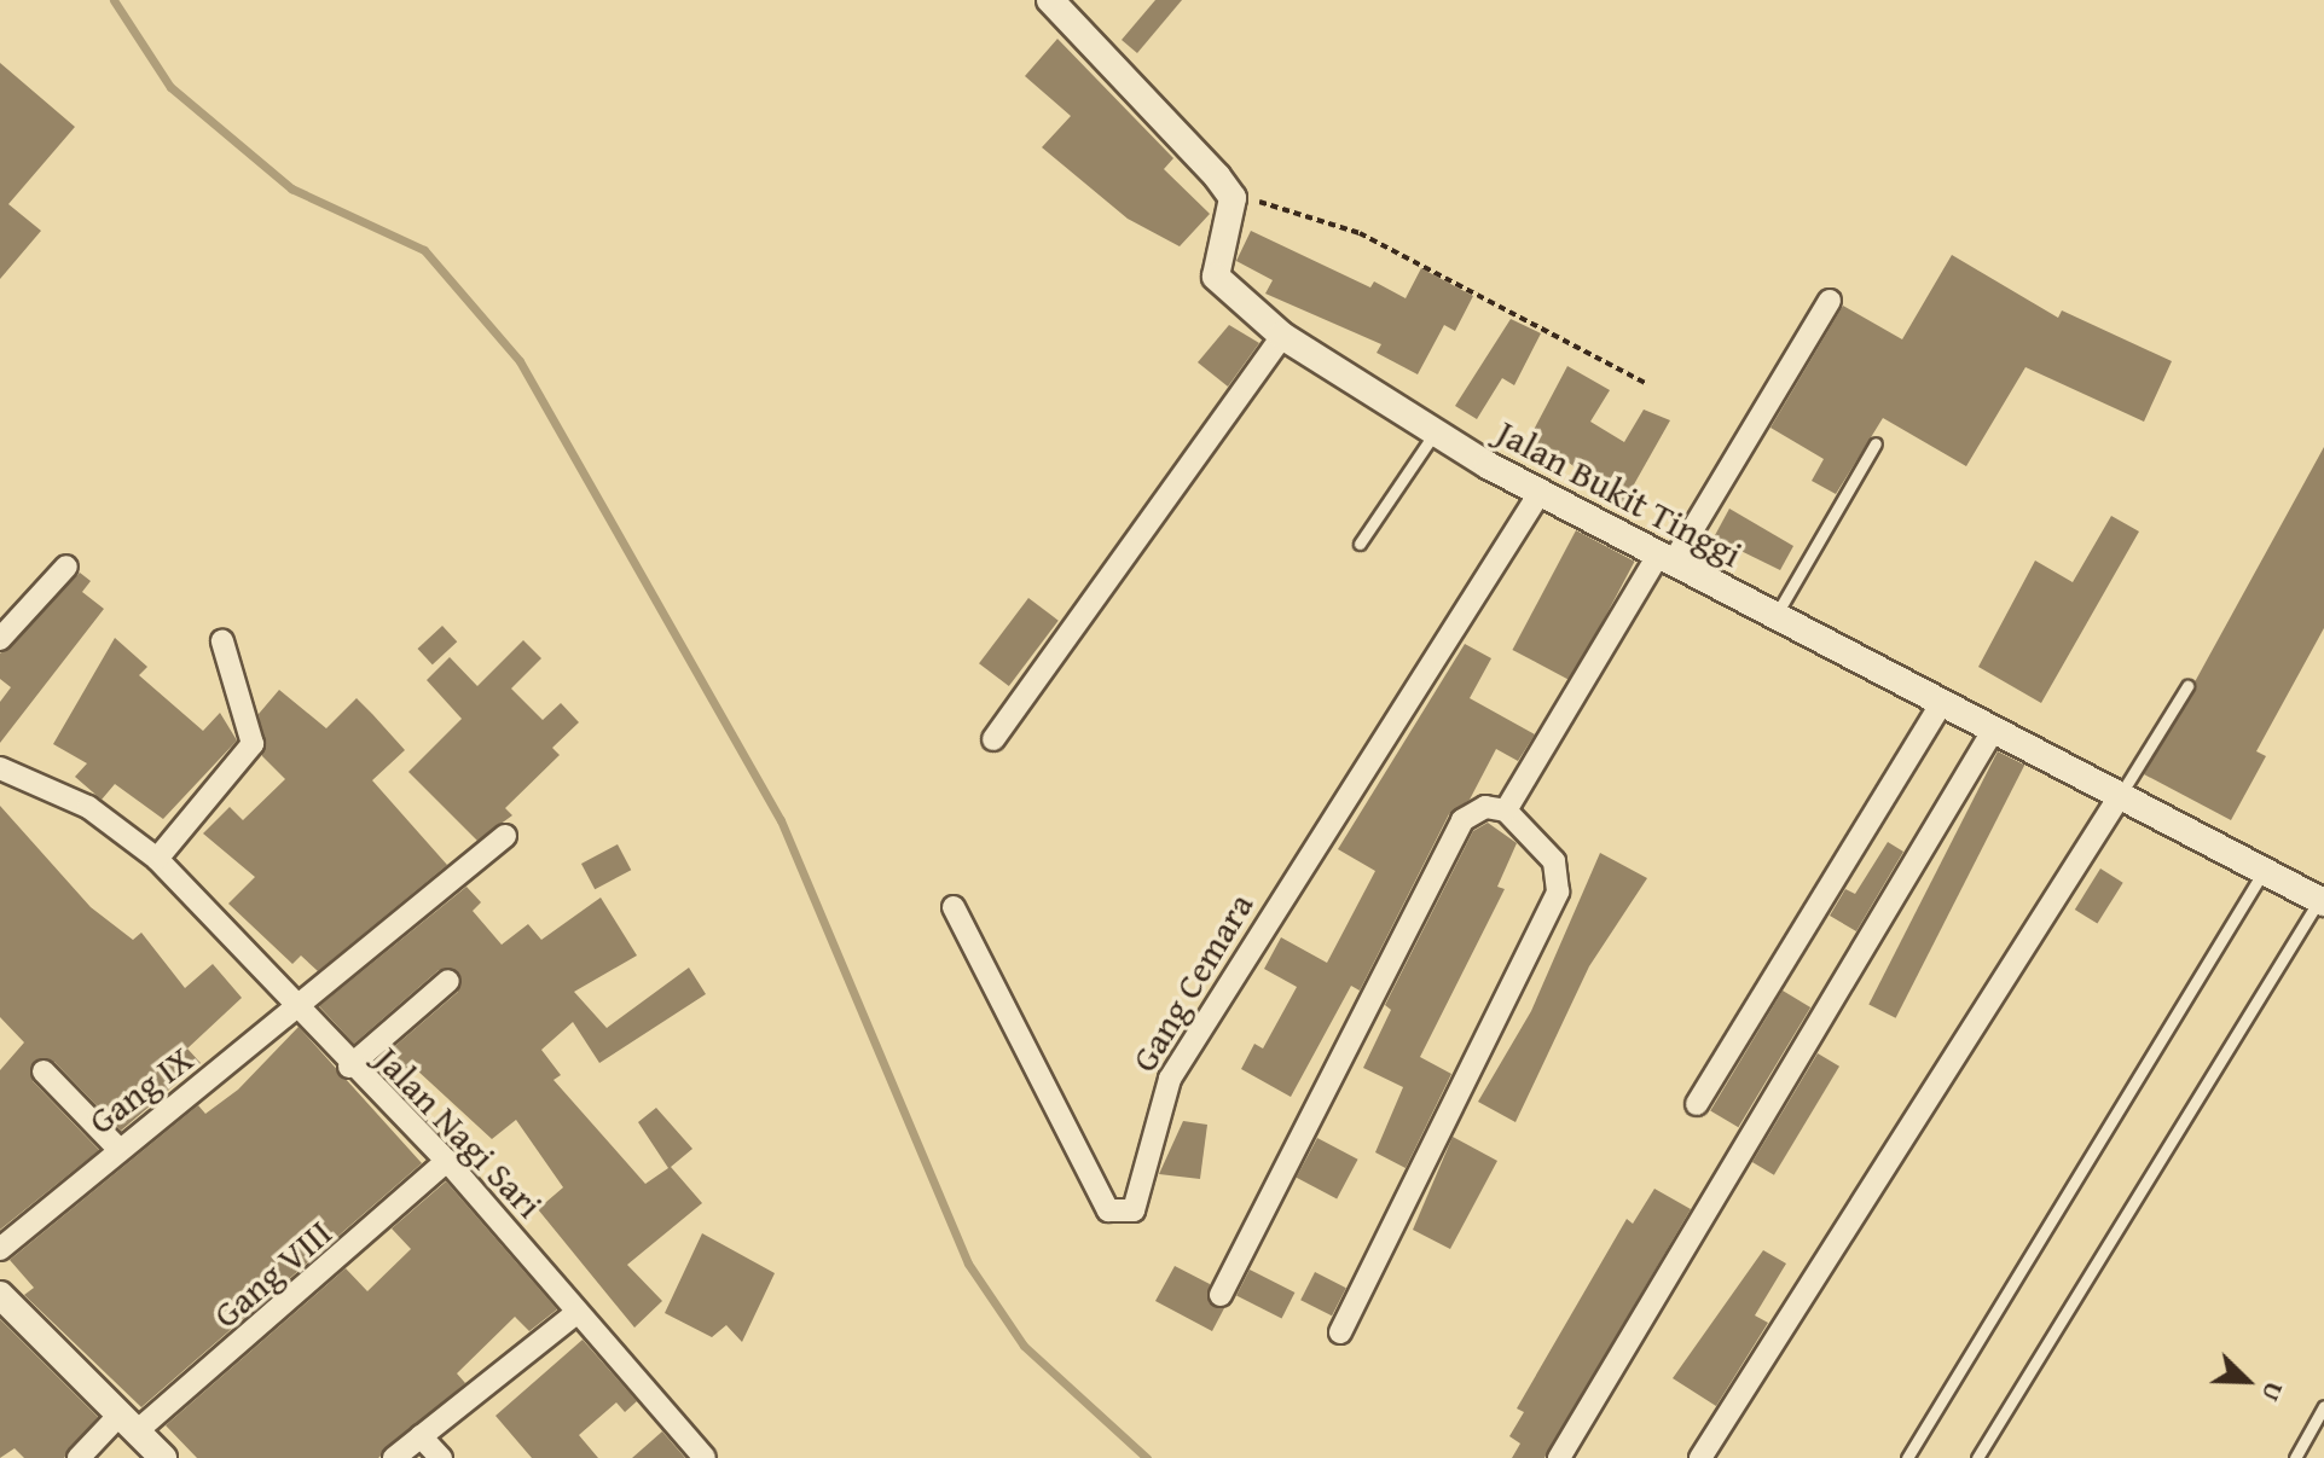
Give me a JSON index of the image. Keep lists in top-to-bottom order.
{
  "streets": {
    "street": [
      "Jalan Bukit Tinggi",
      "Gang Cemara",
      "Gang IX",
      "Jalan Nagi Sari",
      "Gang VIII"
    ]
  },
  "crossings": [
    ["Jalan Bukit Tinggi", "Gang Cemara"],
    ["Gang IX", "Jalan Nagi Sari"],
    ["Jalan Nagi Sari", "Gang VIII"]
  ],
  "north": "bottom right"
}
